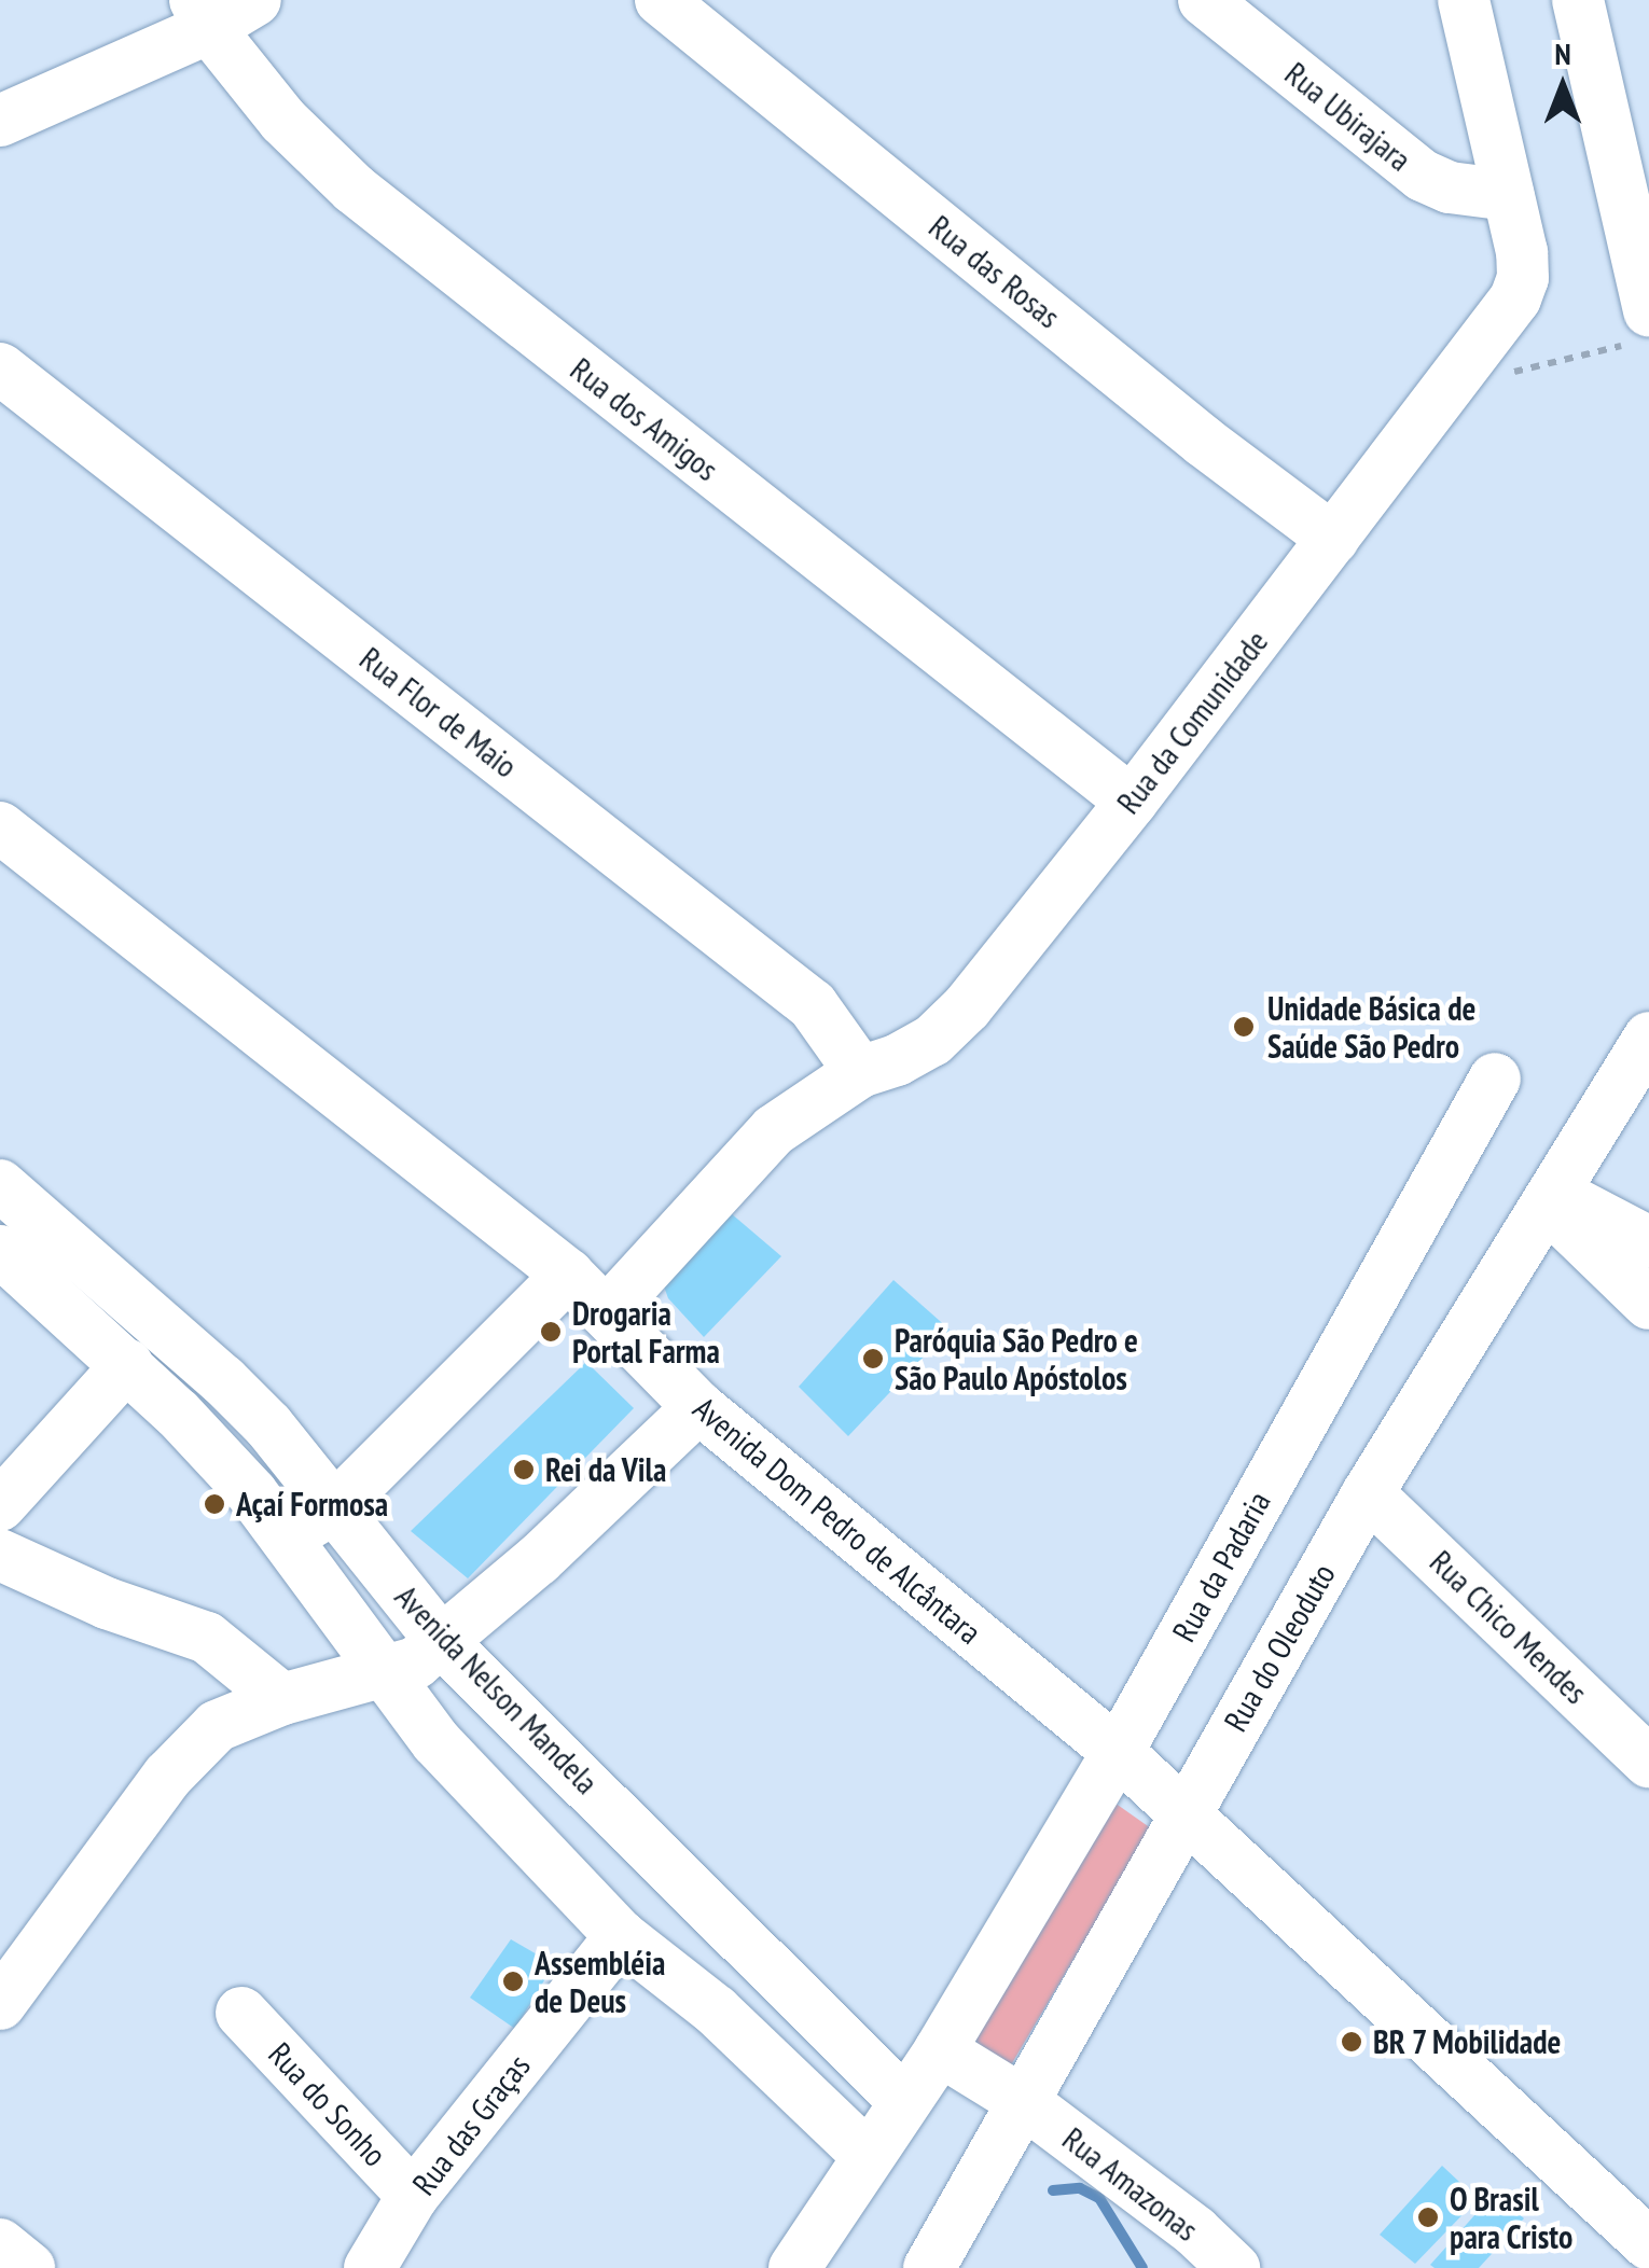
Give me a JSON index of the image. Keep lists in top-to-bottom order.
{
  "streets": {
    "street": [
      "Rua Ubirajara",
      "Rua das Rosas",
      "Rua dos Amigos",
      "Rua Flor de Maio",
      "Rua da Comunidade",
      "Avenida Dom Pedro de Alcântara",
      "Rua da Padaria",
      "Rua Chico Mendes",
      "Rua do Oleoduto",
      "Avenida Nelson Mandela",
      "Rua do Sonho",
      "Rua das Graças",
      "Rua Amazonas"
    ]
  },
  "crossings": [
    ["Rua Ubirajara", "Rua da Comunidade"],
    ["Rua das Rosas", "Rua da Comunidade"],
    ["Rua dos Amigos", "Rua da Comunidade"],
    ["Rua Flor de Maio", "Rua da Comunidade"],
    ["Rua da Comunidade", "Avenida Dom Pedro de Alcântara"],
    ["Avenida Dom Pedro de Alcântara", "Rua da Padaria"],
    ["Avenida Dom Pedro de Alcântara", "Rua do Oleoduto"],
    ["Rua da Padaria", "Rua Amazonas"],
    ["Rua Chico Mendes", "Rua do Oleoduto"],
    ["Rua do Oleoduto", "Rua Amazonas"],
    ["Avenida Nelson Mandela", "Rua das Graças"],
    ["Rua do Sonho", "Rua das Graças"]
  ],
  "places": [
    "Unidade Básica de Saúde São Pedro",
    "Drogaria Portal Farma",
    "Paróquia São Pedro e São Paulo Apóstolos",
    "Rei da Vila",
    "Açaí Formosa",
    "Assembléia de Deus",
    "BR 7 Mobilidade",
    "O Brasil para Cristo"
  ],
  "north": "top"
}
